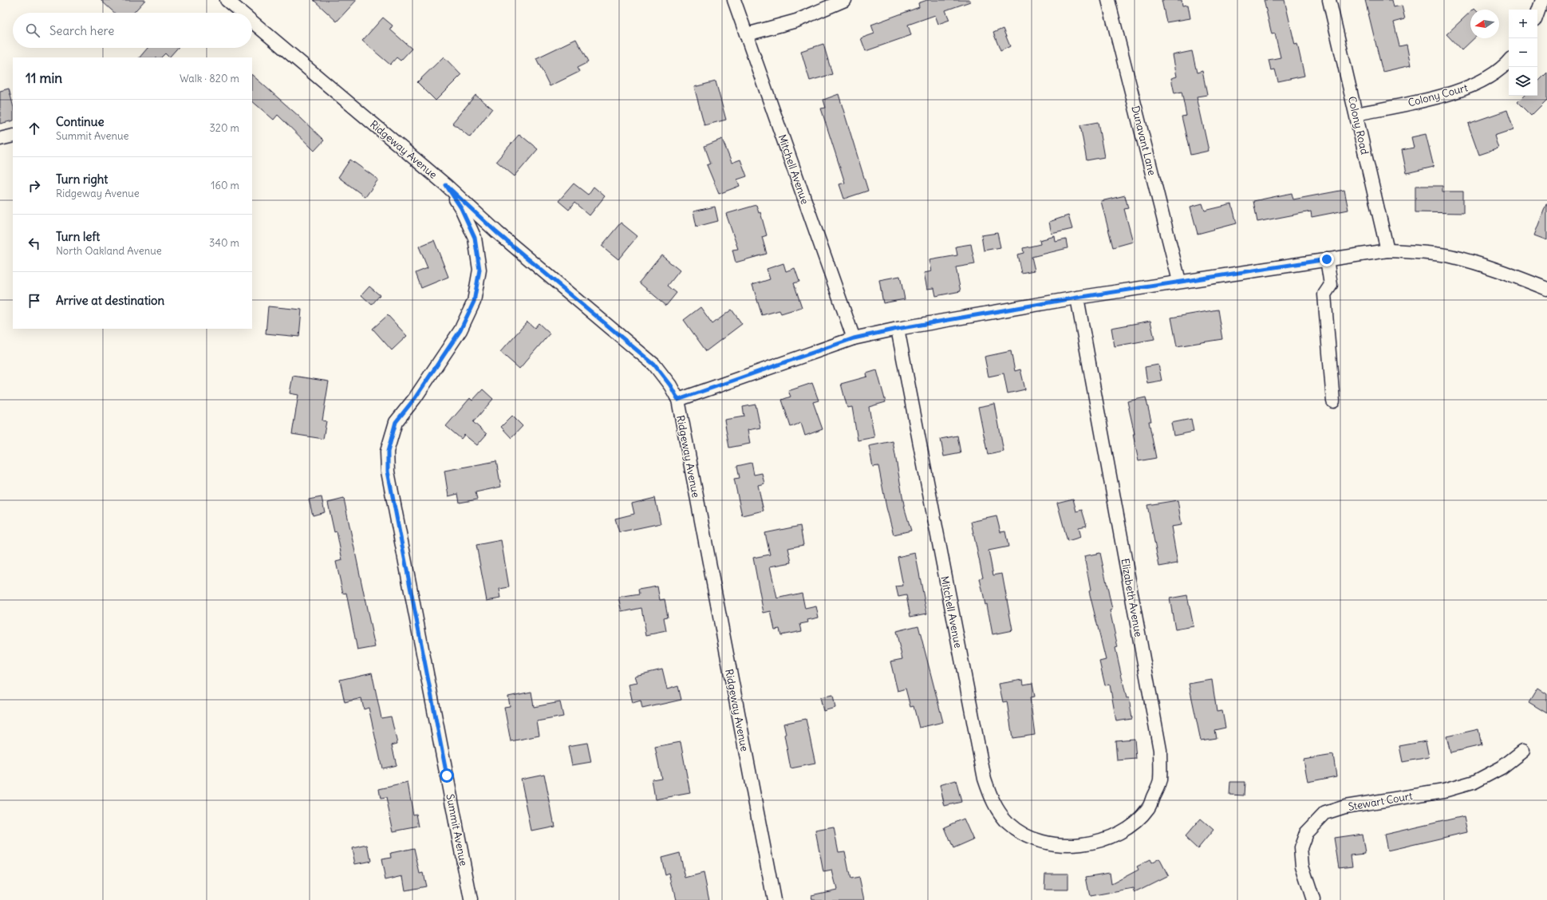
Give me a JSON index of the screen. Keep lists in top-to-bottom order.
{
  "streets": {
    "street": [
      "Colony Court",
      "Colony Road",
      "Dunavant Lane",
      "Ridgeway Avenue",
      "Mitchell Avenue",
      "Elizabeth Avenue",
      "Stewart Court",
      "Summit Avenue"
    ]
  },
  "crossings": [
    ["Colony Court", "Colony Road"],
    ["Ridgeway Avenue", "Summit Avenue"],
    ["Mitchell Avenue", "Elizabeth Avenue"]
  ],
  "north": "left",
  "page": {
    "map_buttons": ["+", "−"],
    "search": "Search here",
    "heading": ["11 min", "Walk · 820 m"],
    "list": [
      ["Continue", "Summit Avenue", "320 m"],
      ["Turn right", "Ridgeway Avenue", "160 m"],
      ["Turn left", "North Oakland Avenue", "340 m"],
      "Arrive at destination"
    ]
  }
}
